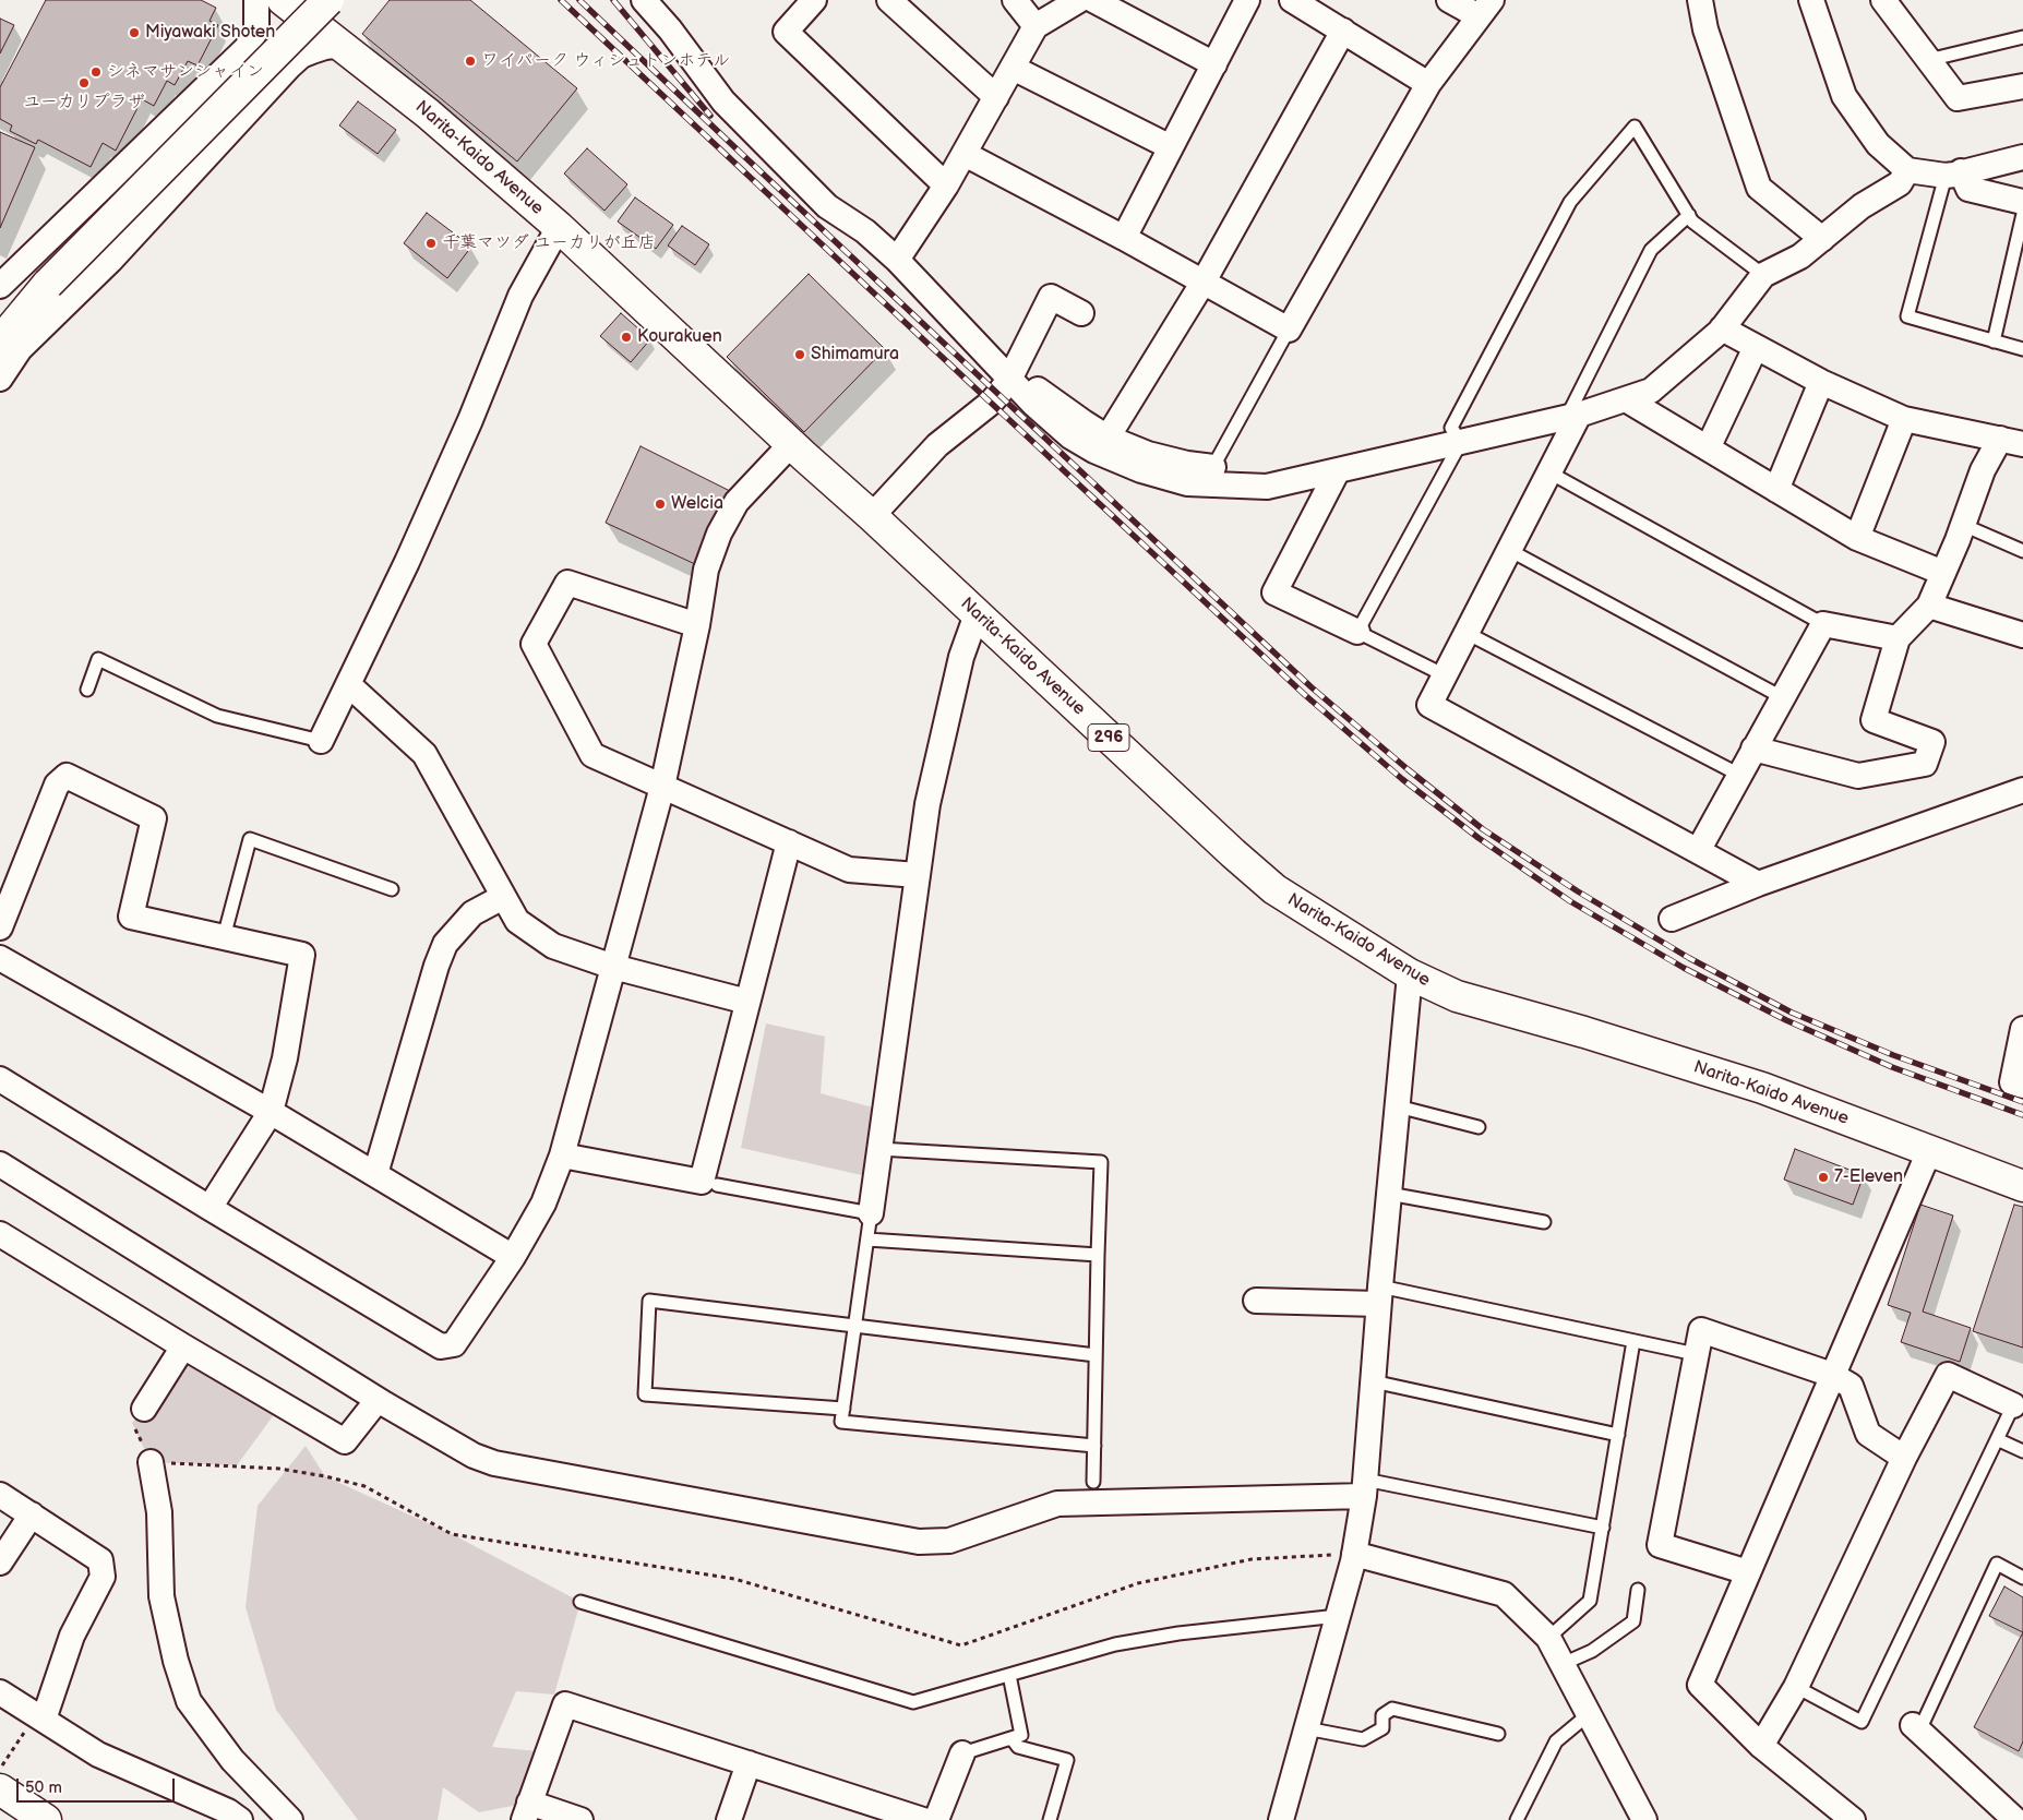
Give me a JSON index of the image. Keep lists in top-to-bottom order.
{
  "streets": {
    "main road": ["Narita-Kaido Avenue", "296"]
  },
  "places": [
    "Miyawaki Shoten",
    "ワイパーク ウィシュトンホテル",
    "シネマサンシャイン",
    "ユーカリプラザ",
    "千葉マツダ ユーカリが丘店",
    "Kourakuen",
    "Shimamura",
    "Welcia",
    "7-Eleven"
  ],
  "scale_bar": "50 m"
}
